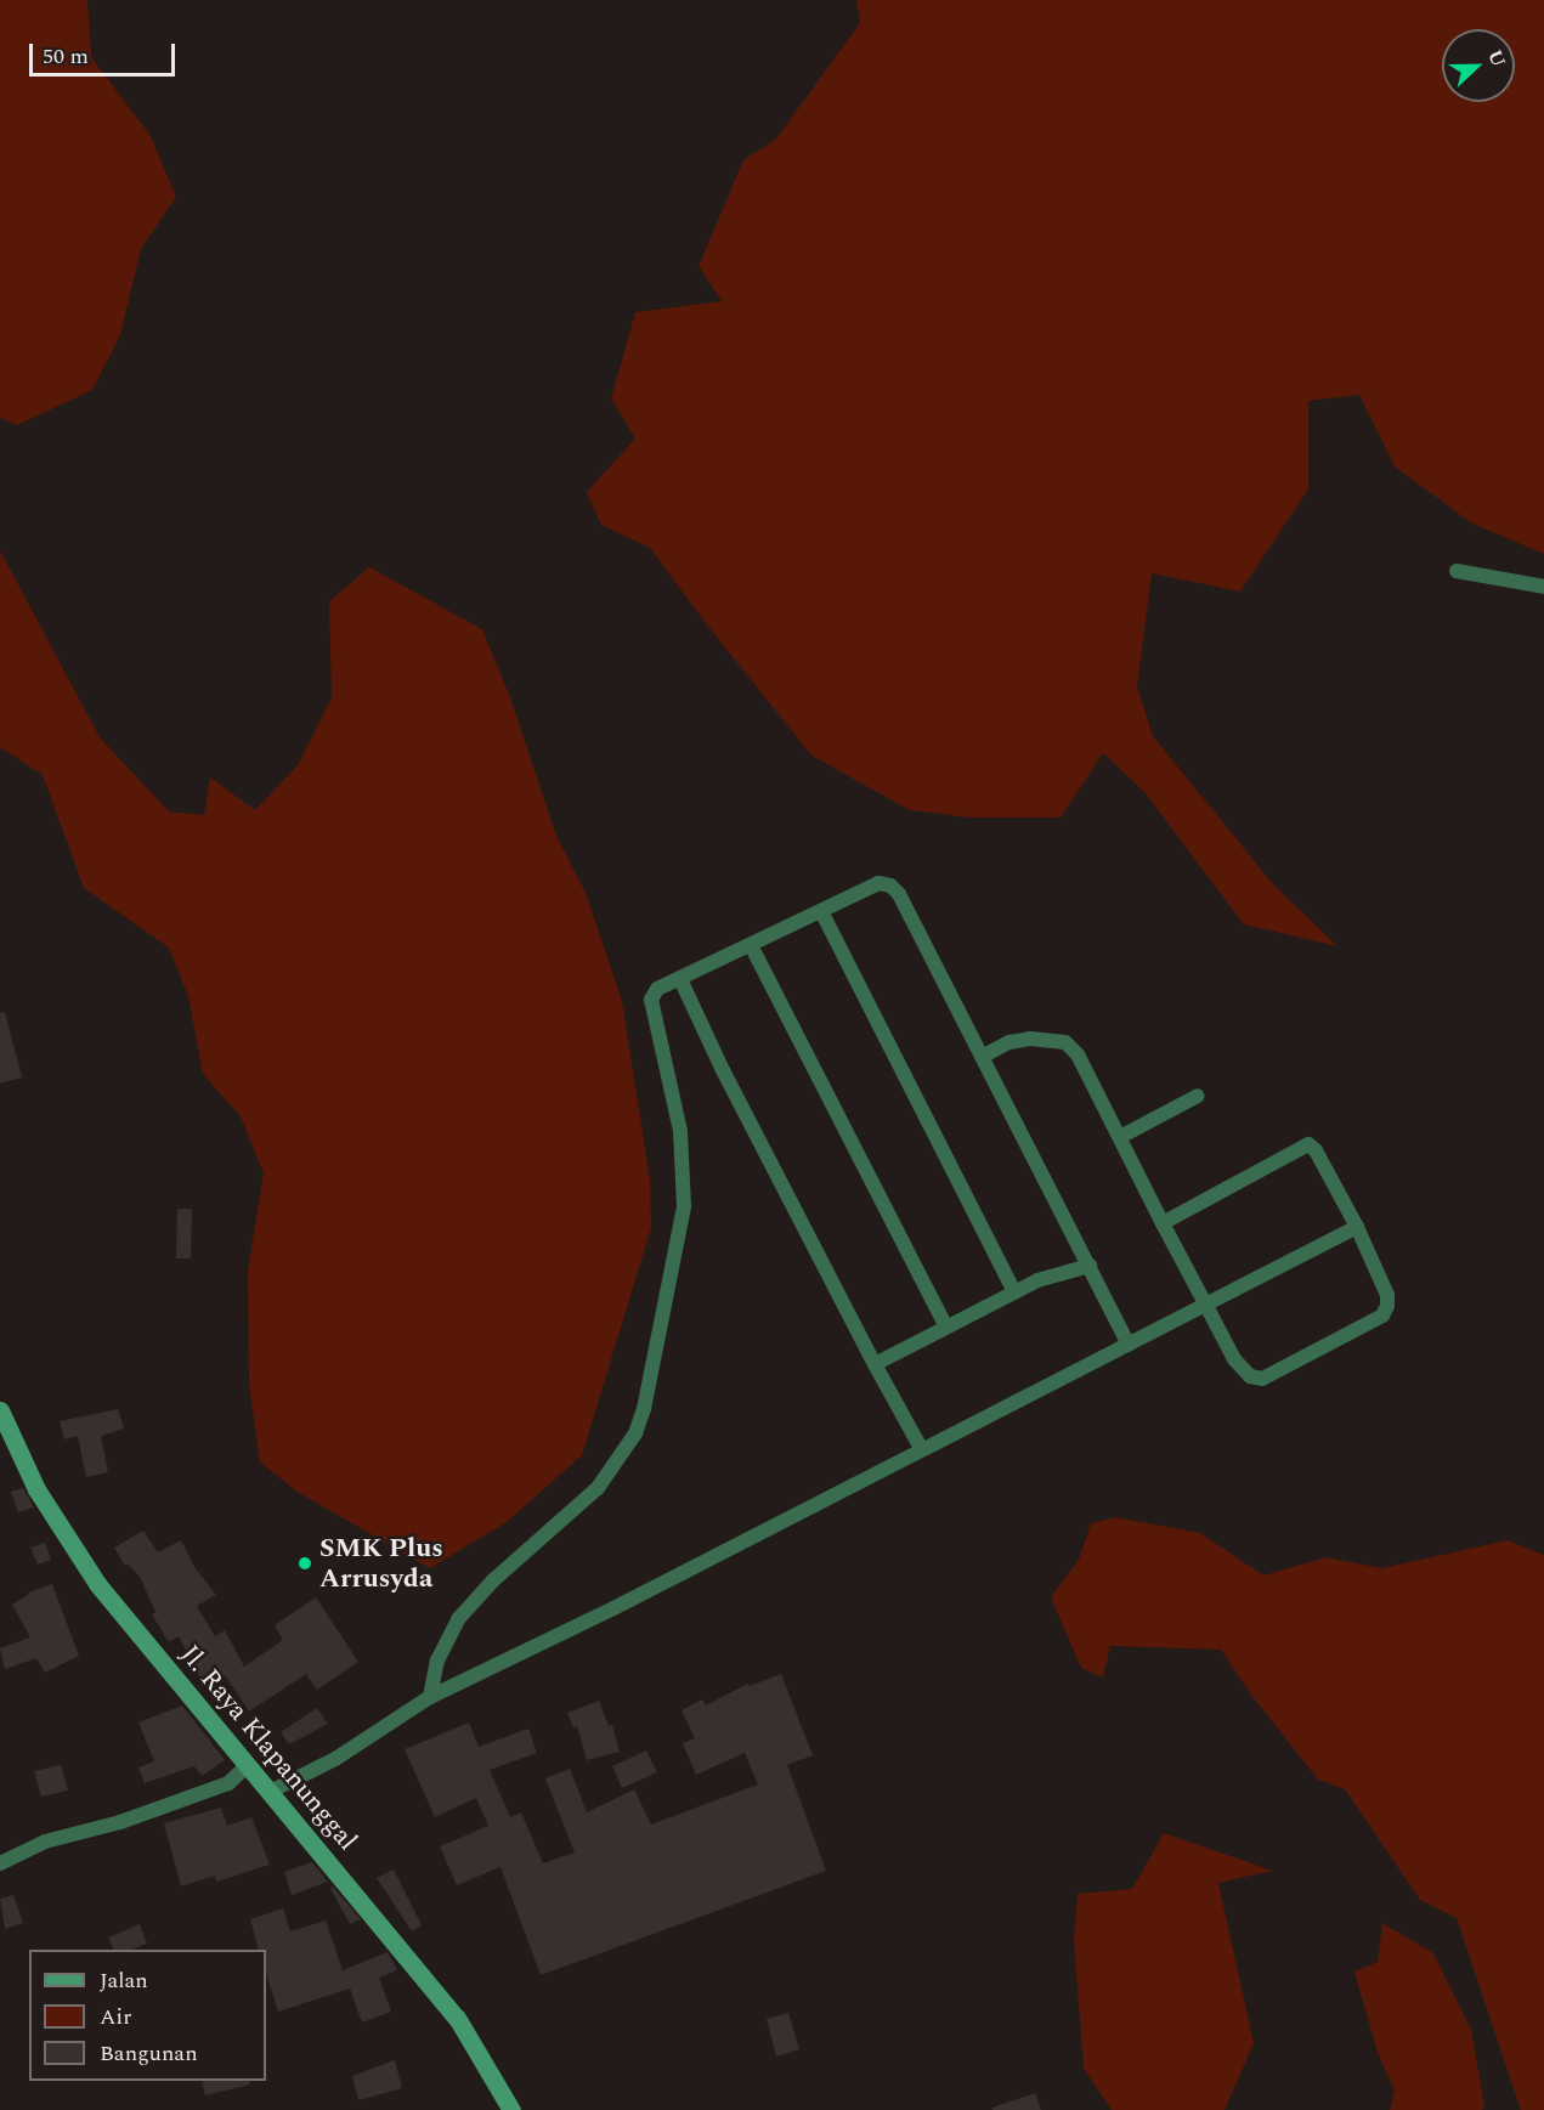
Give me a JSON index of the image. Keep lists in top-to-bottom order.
{
  "streets": {
    "street": ["Jl. Raya Klapanunggal"]
  },
  "places": ["SMK Plus Arrusyda"],
  "legend": ["Jalan", "Air", "Bangunan"],
  "scale_bar": "50 m",
  "north": "right"
}
